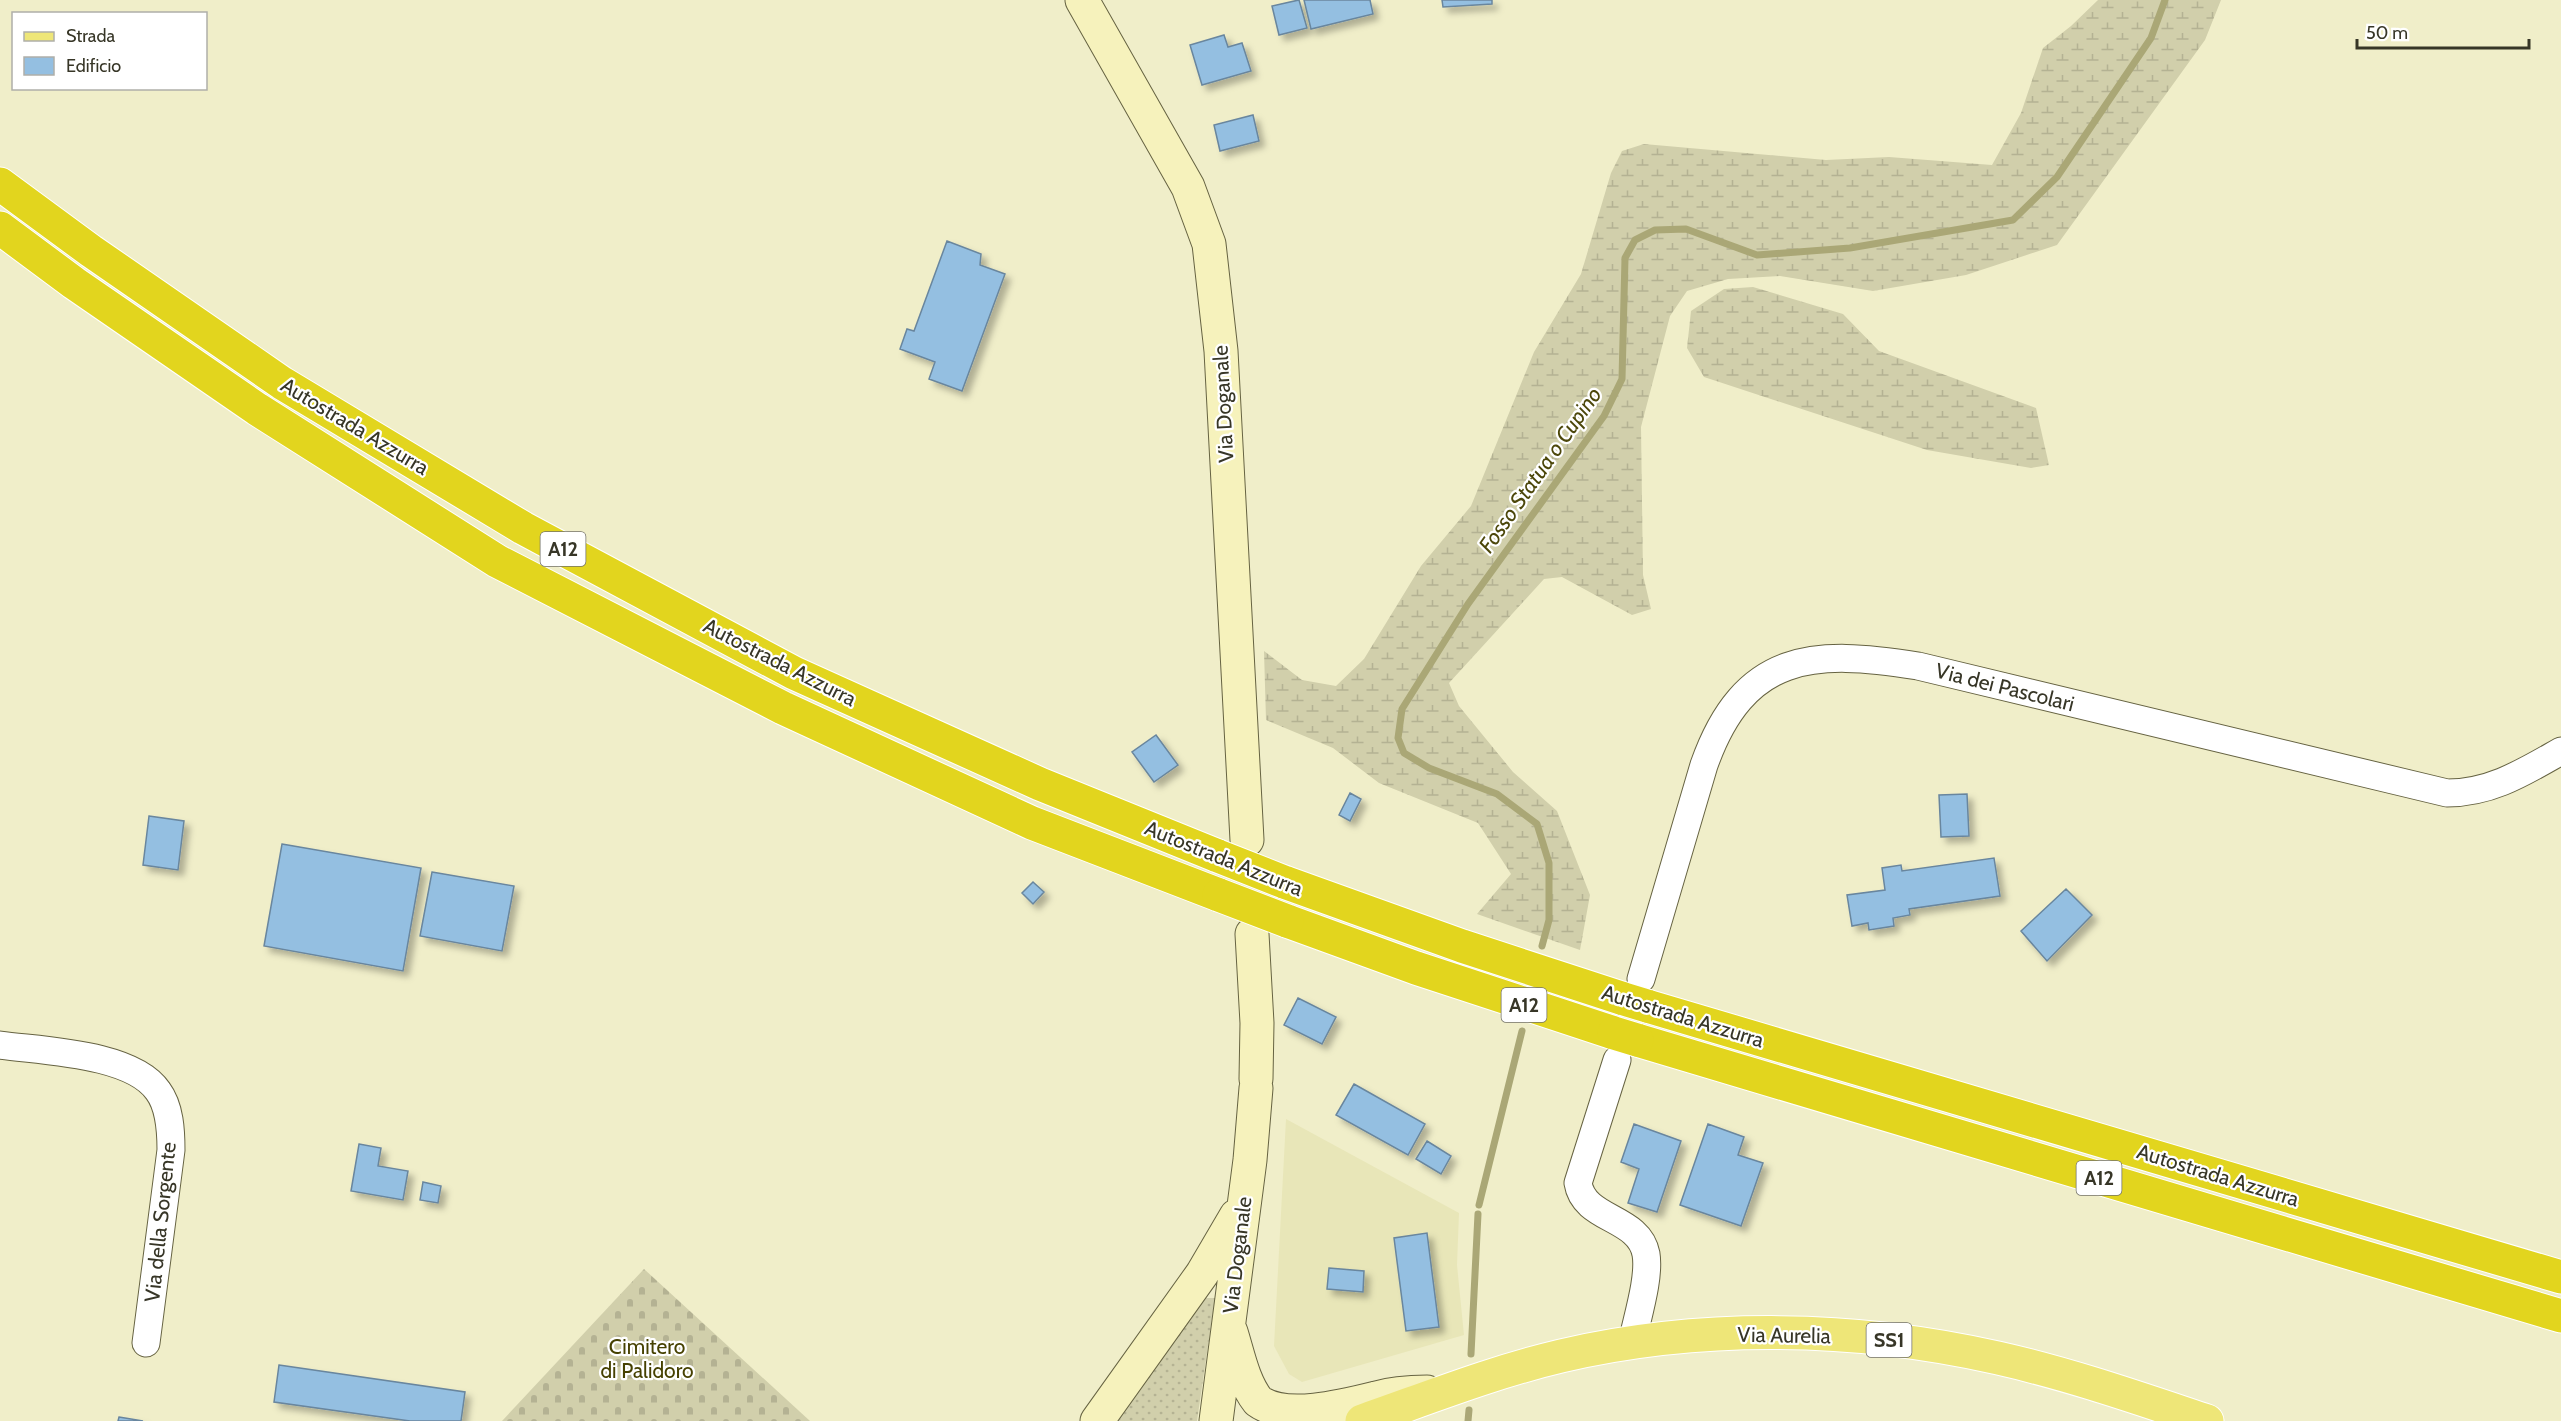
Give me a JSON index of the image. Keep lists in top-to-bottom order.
{
  "streets": {
    "highway": ["Autostrada Azzurra", "A12"],
    "main road": ["Via Doganale", "Via Aurelia", "SS1"],
    "street": ["Via dei Pascolari", "Via della Sorgente"]
  },
  "crossings": [
    ["Autostrada Azzurra", "Via dei Pascolari"]
  ],
  "water": ["Fosso Statua o Cupino"],
  "parks": ["Cimitero di Palidoro"],
  "legend": ["Strada", "Edificio"],
  "scale_bar": "50 m"
}
